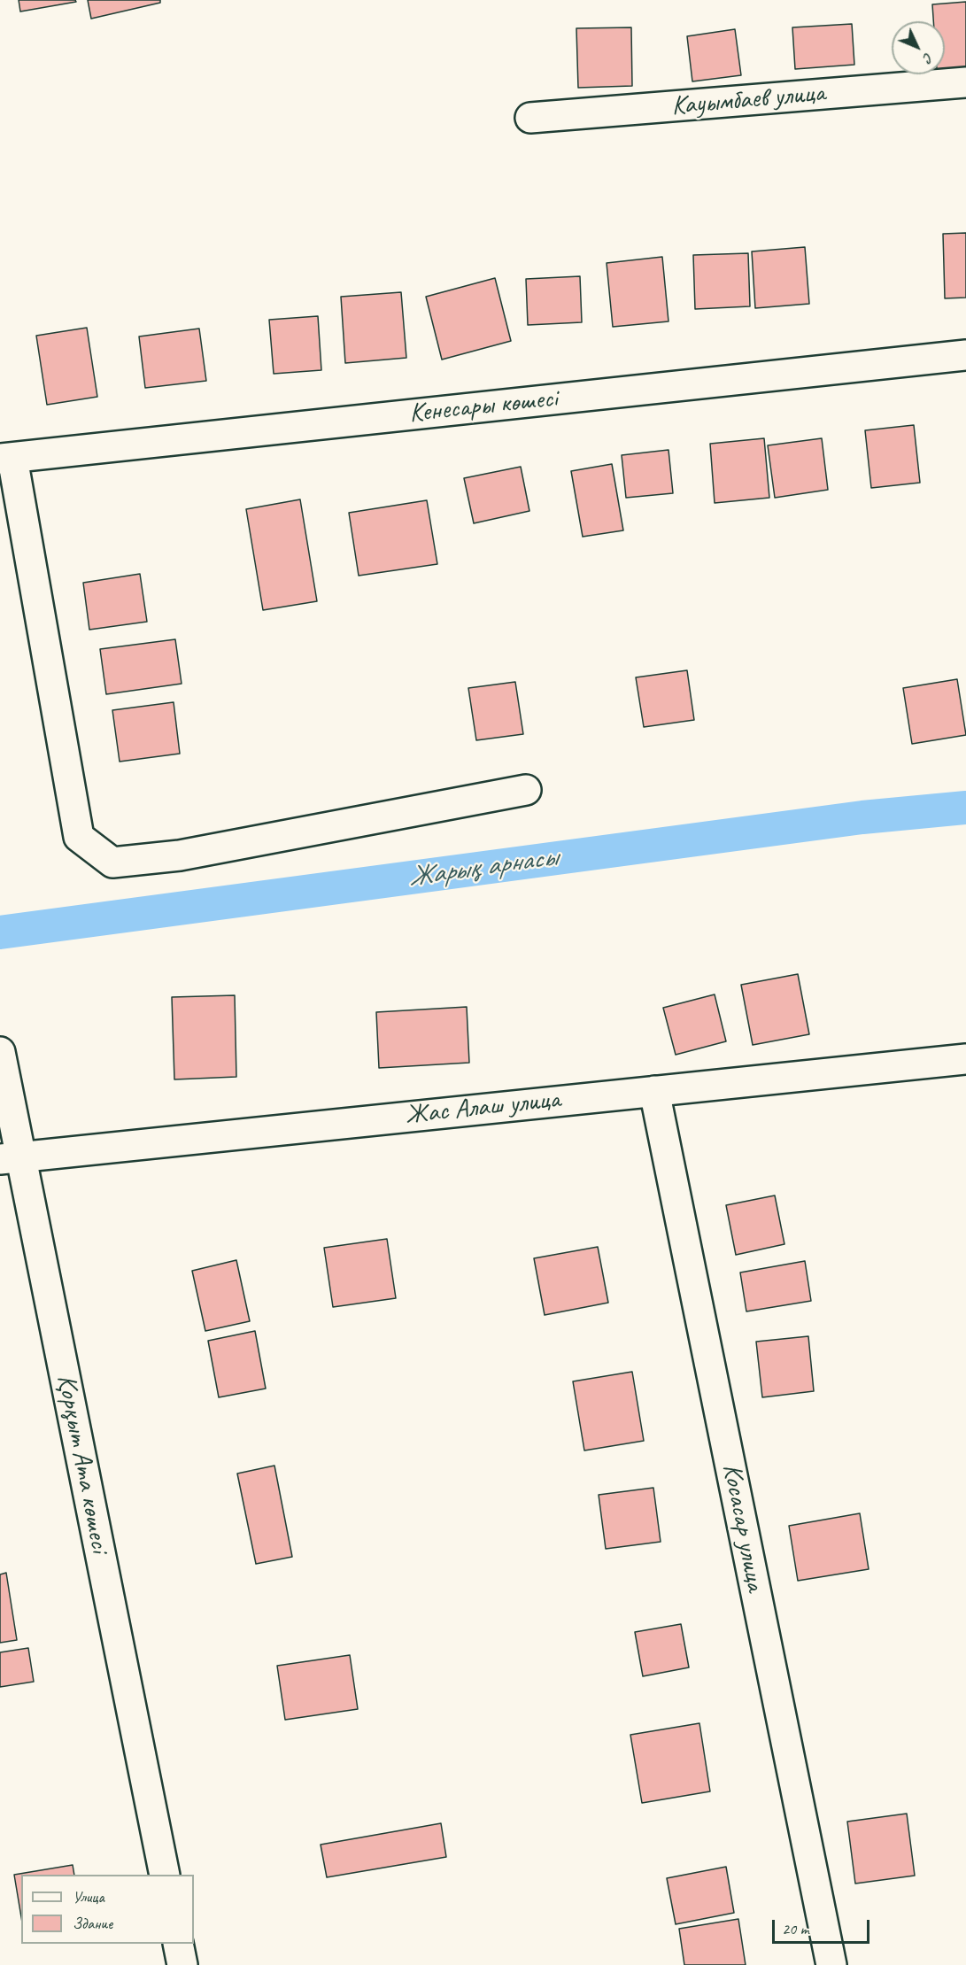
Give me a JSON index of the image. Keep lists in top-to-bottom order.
{
  "streets": {
    "street": [
      "Кауымбаев улица",
      "Кенесары көшесі",
      "Жас Алаш улица",
      "Қорқыт Ата көшесі",
      "Косасар улица"
    ]
  },
  "crossings": [
    ["Жас Алаш улица", "Қорқыт Ата көшесі"],
    ["Жас Алаш улица", "Косасар улица"]
  ],
  "water": ["Жарық арнасы"],
  "legend": ["Улица", "Здание"],
  "scale_bar": "20 m",
  "north": "bottom right"
}
